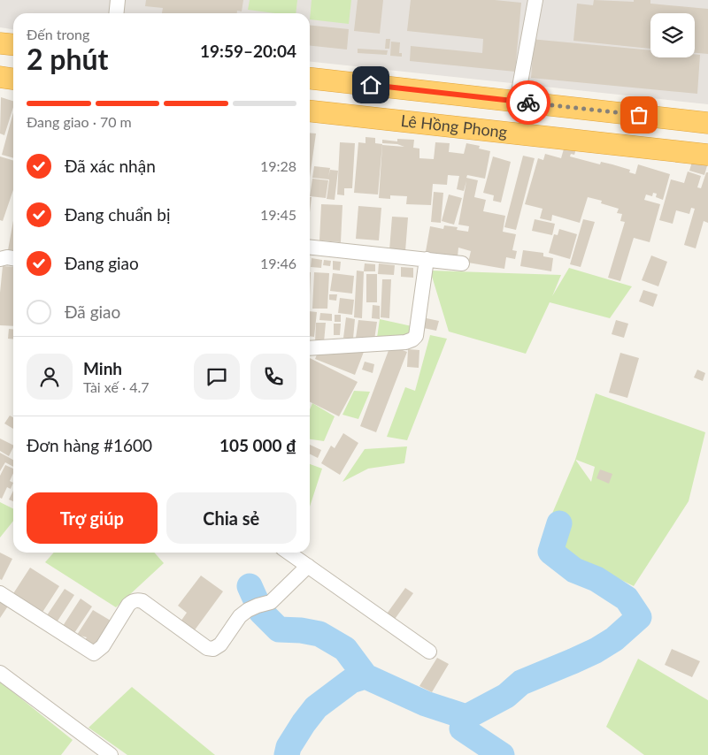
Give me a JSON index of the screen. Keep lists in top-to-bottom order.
{
  "streets": {
    "highway": ["Lê Hồng Phong"]
  },
  "page": {
    "heading": ["2 phút", "Đến trong", "19:59–20:04"],
    "panel": [
      "Minh",
      "Tài xế · 4.7",
      "Đơn hàng #1600",
      "105 000 ₫"
    ],
    "bar": "Đang giao · 70 m",
    "list": [
      ["Đã xác nhận", "19:28"],
      ["Đang chuẩn bị", "19:45"],
      ["Đang giao", "19:46"],
      "Đã giao"
    ],
    "buttons": ["Trợ giúp", "Chia sẻ"]
  }
}
